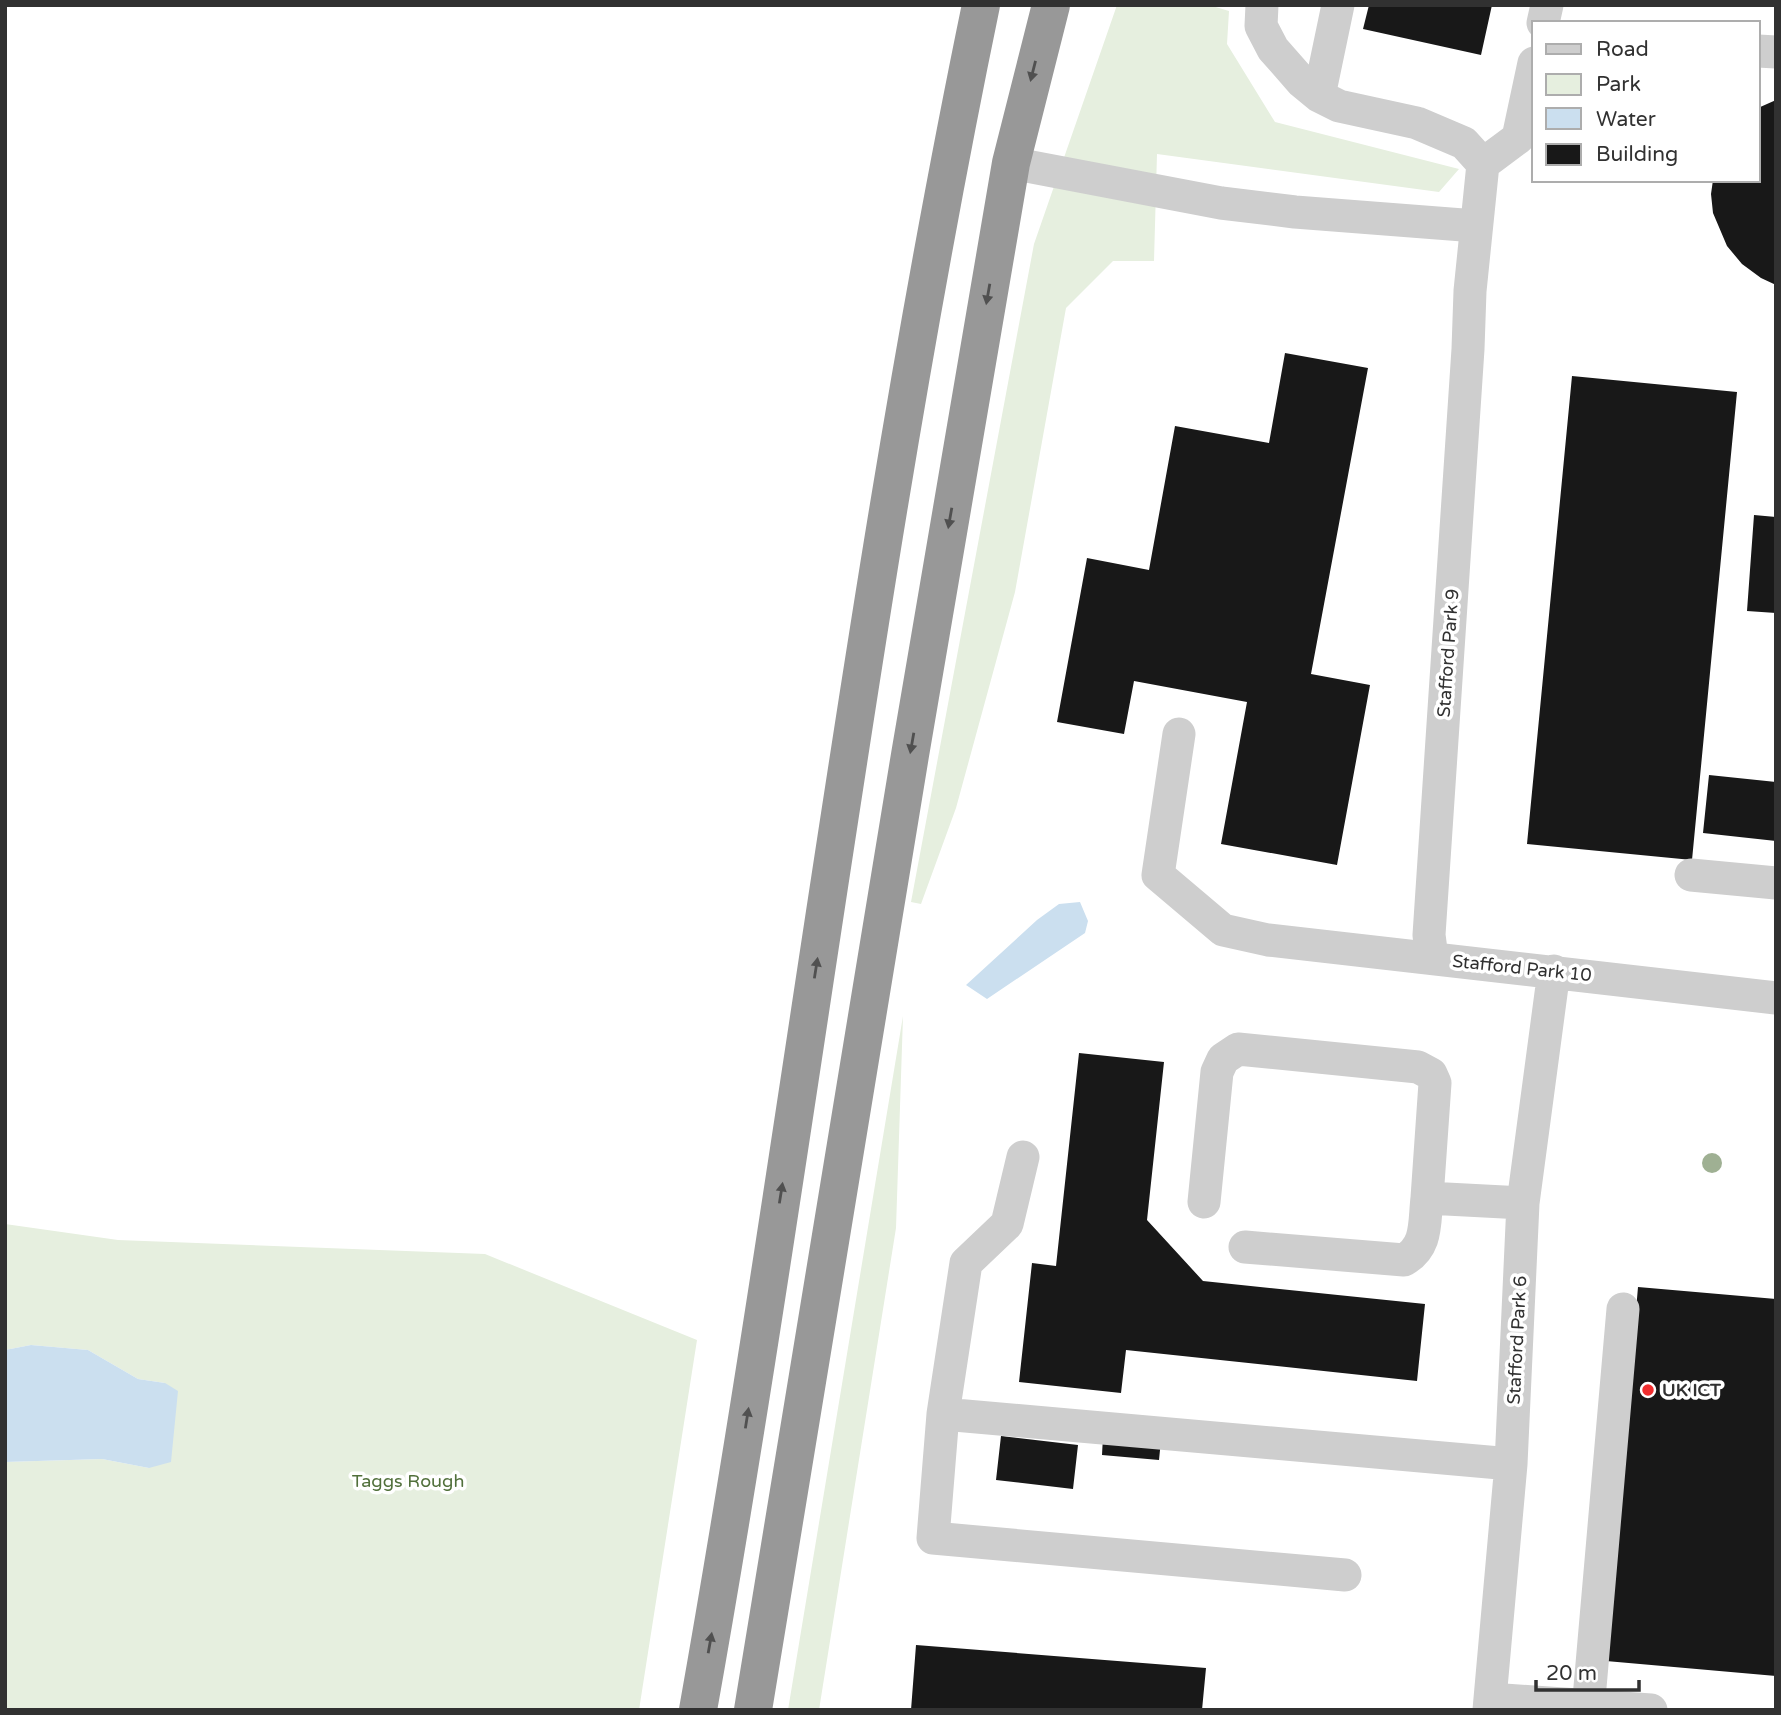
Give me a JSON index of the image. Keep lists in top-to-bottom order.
{
  "streets": {
    "street": ["Stafford Park 9", "Stafford Park 10", "Stafford Park 6"]
  },
  "crossings": [
    ["Stafford Park 9", "Stafford Park 10"],
    ["Stafford Park 10", "Stafford Park 6"]
  ],
  "parks": ["Taggs Rough"],
  "places": ["UK ICT"],
  "legend": [
    "Road",
    "Park",
    "Water",
    "Building"
  ],
  "scale_bar": "20 m"
}
